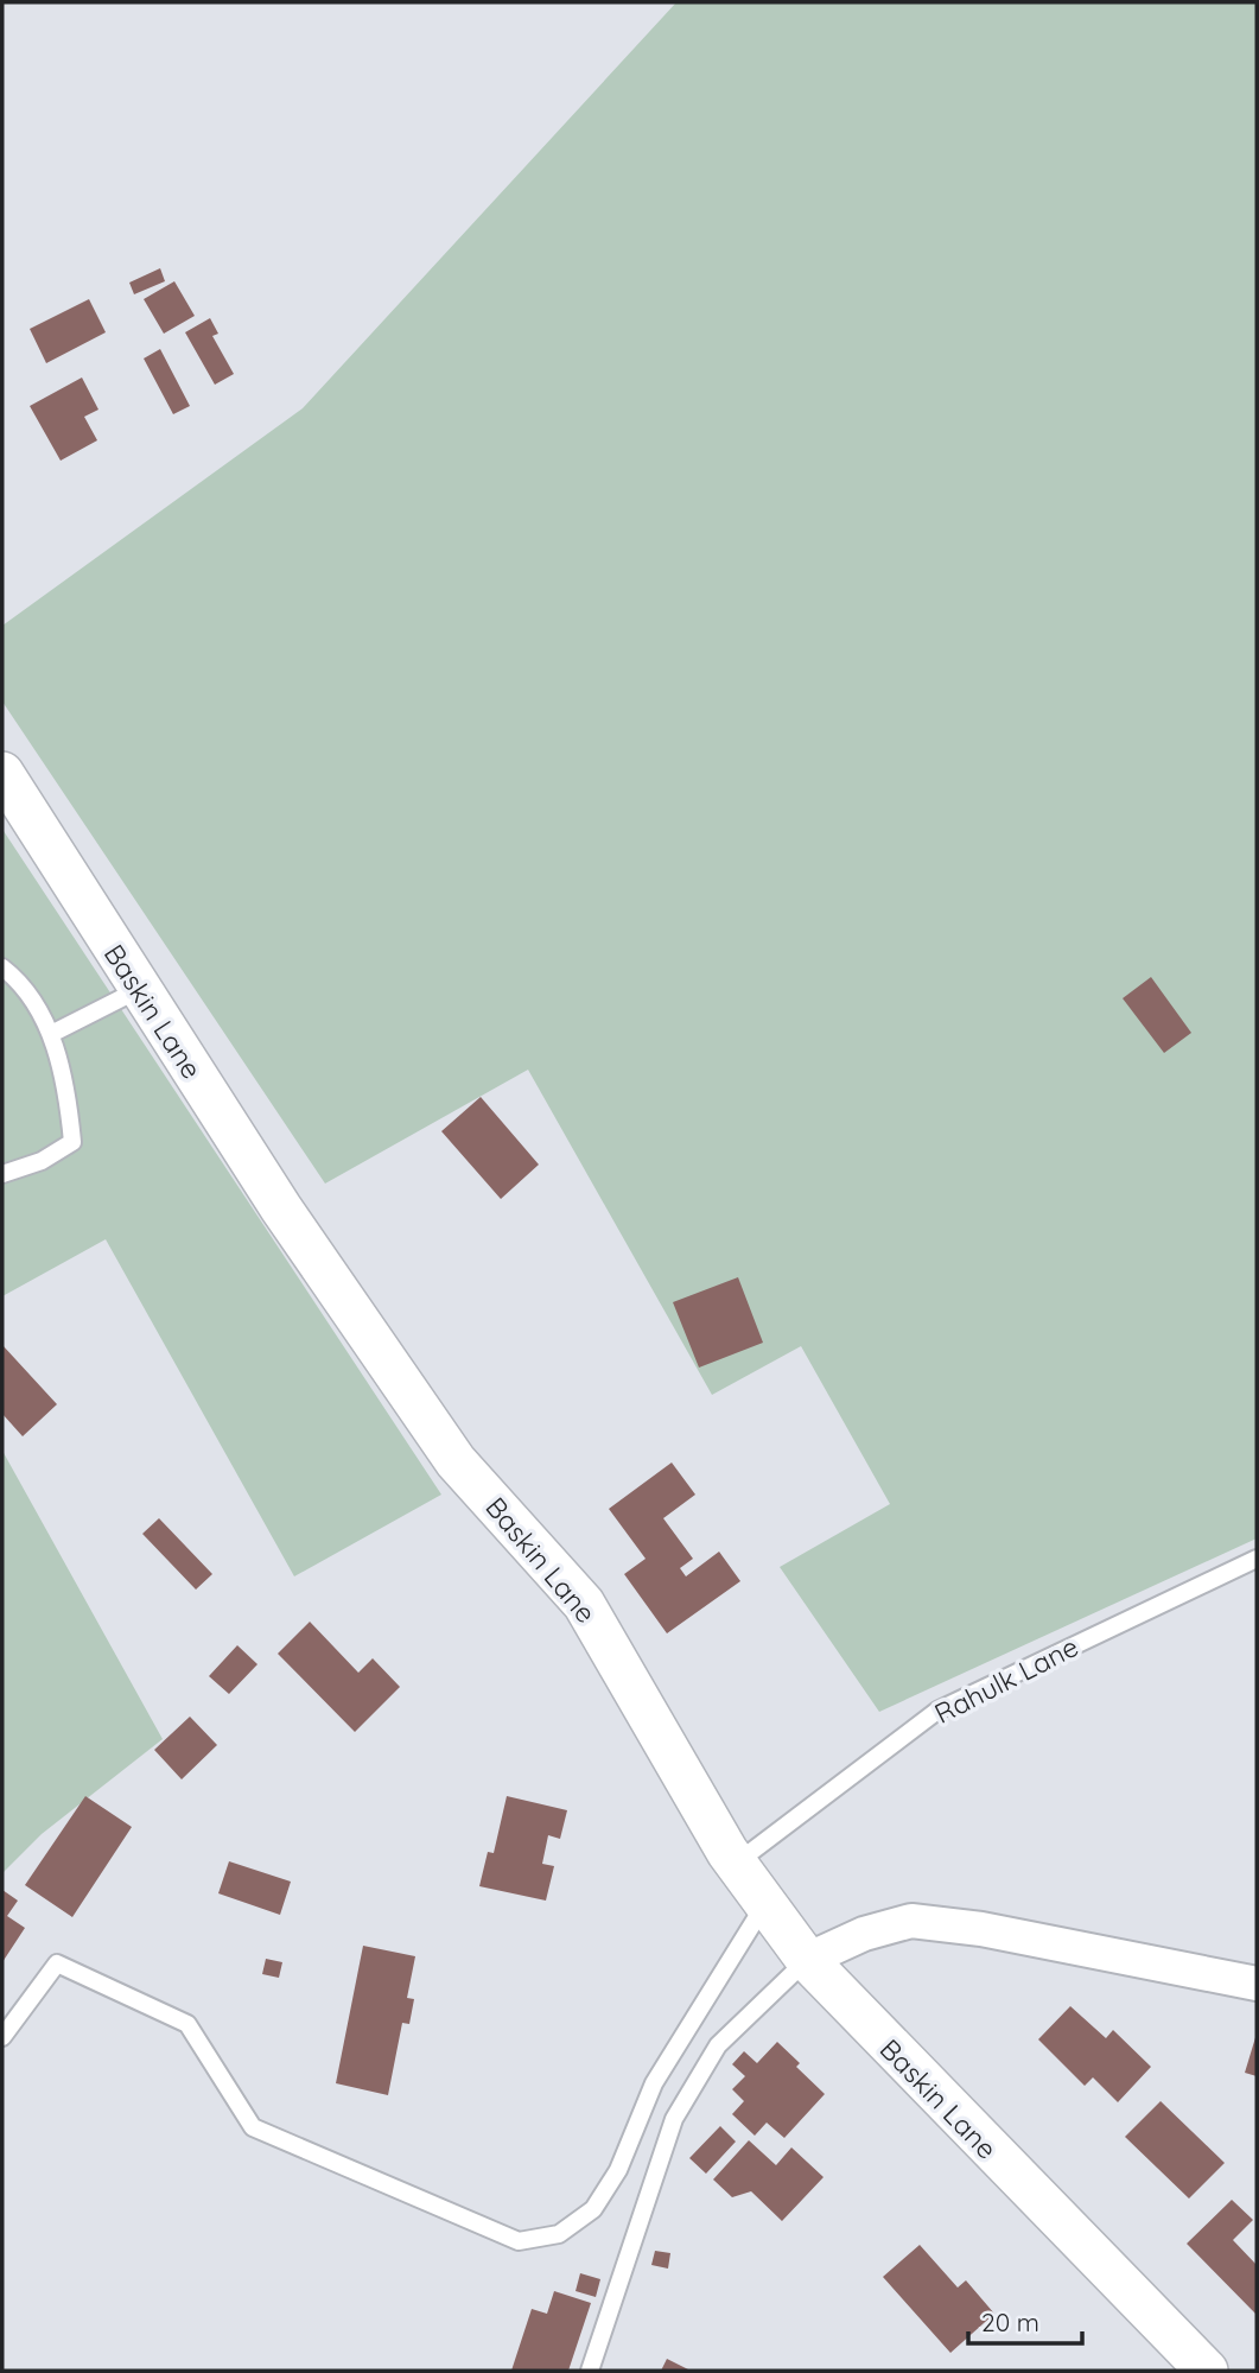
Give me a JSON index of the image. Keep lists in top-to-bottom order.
{
  "streets": {
    "street": ["Baskin Lane"],
    "lane": ["Rahulk Lane"]
  },
  "crossings": [
    ["Baskin Lane", "Rahulk Lane"]
  ],
  "scale_bar": "20 m"
}
